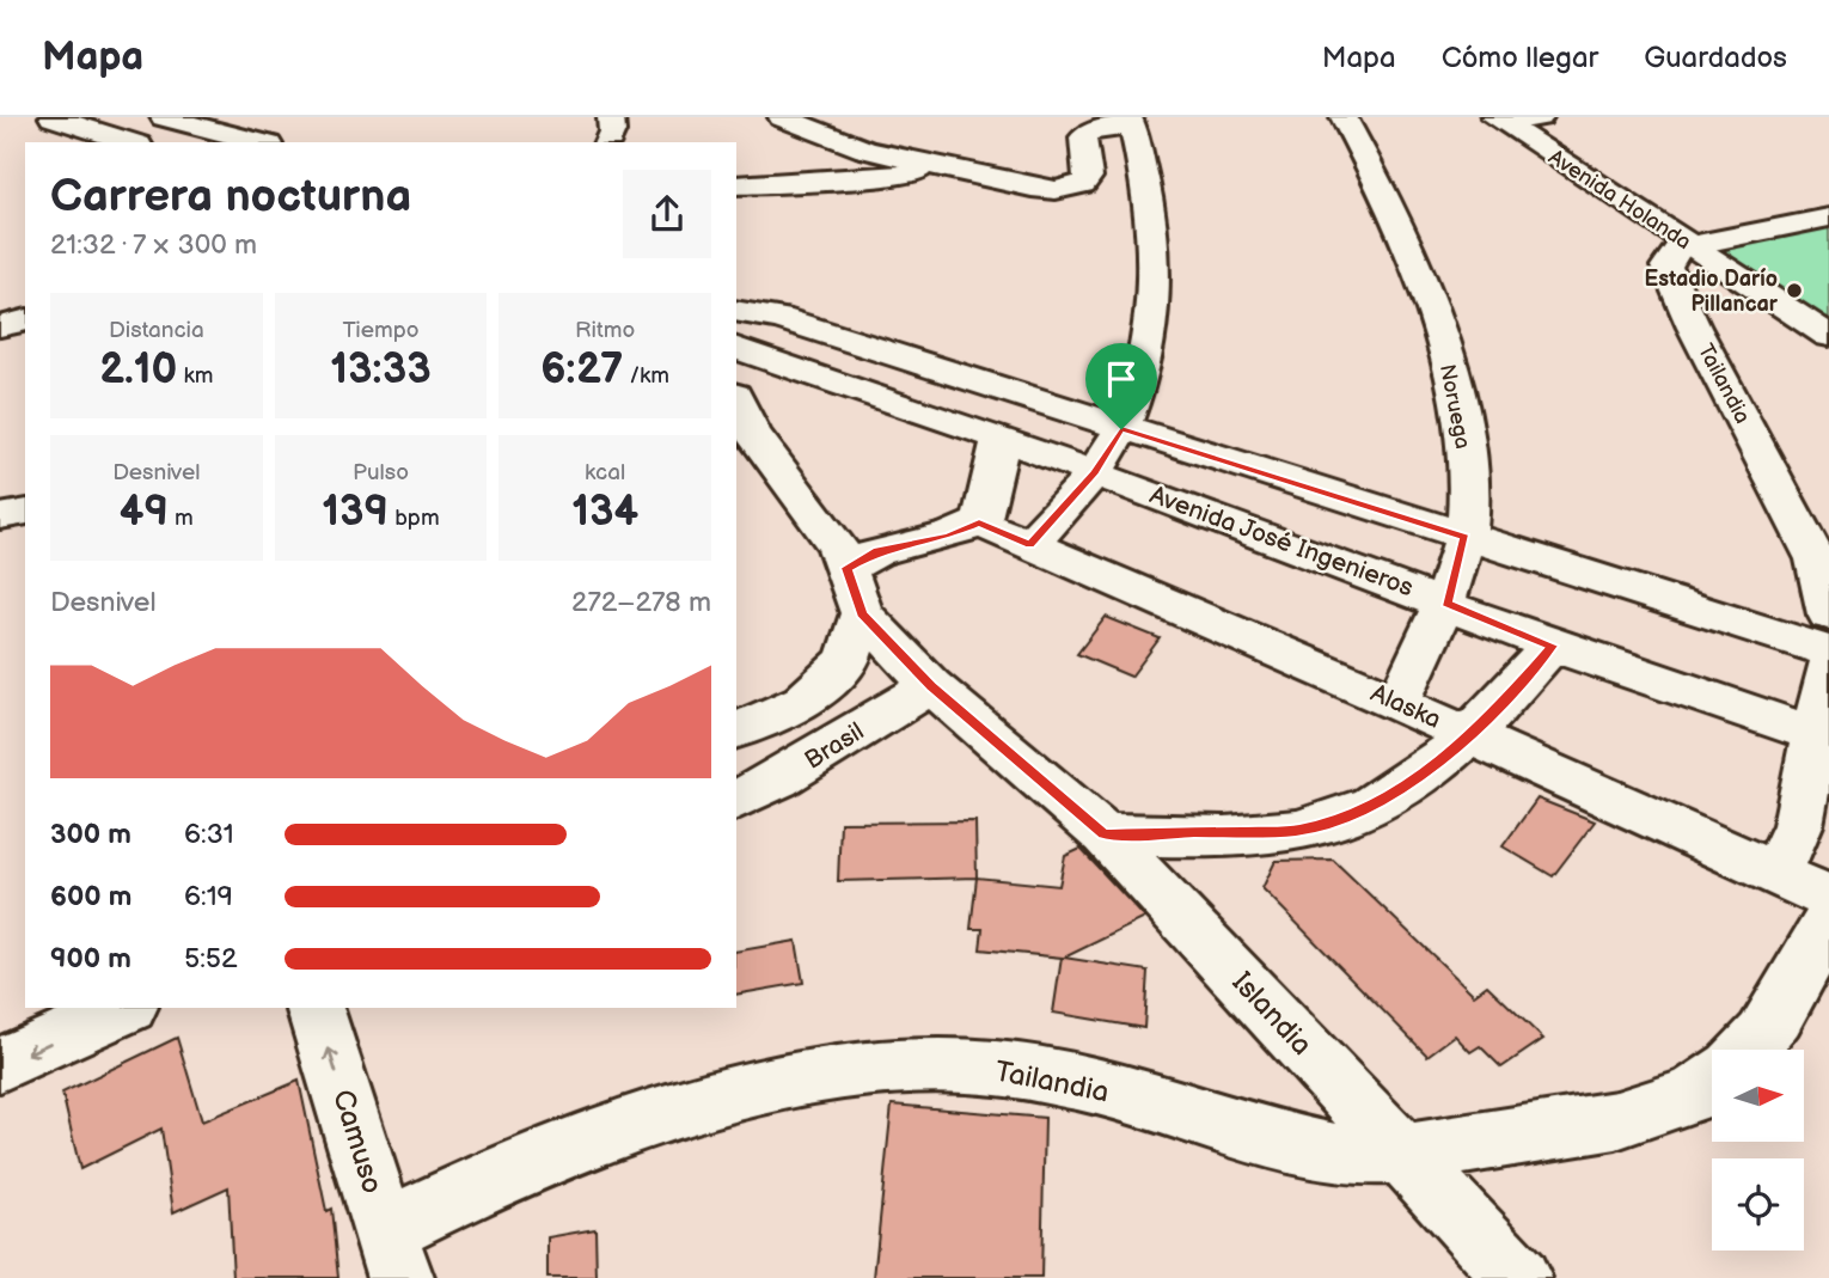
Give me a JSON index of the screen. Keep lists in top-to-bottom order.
{
  "streets": {
    "street": [
      "Avenida Holanda",
      "Tailandia",
      "Noruega",
      "Avenida José Ingenieros",
      "Alaska",
      "Brasil",
      "Islandia",
      "Camuso"
    ]
  },
  "crossings": [
    ["Avenida Holanda", "Tailandia"],
    ["Tailandia", "Islandia"],
    ["Tailandia", "Camuso"],
    ["Noruega", "Avenida José Ingenieros"],
    ["Noruega", "Alaska"],
    ["Brasil", "Islandia"]
  ],
  "one_way": ["Camuso"],
  "places": ["Estadio Darío Pillancar"],
  "north": "right",
  "page": {
    "header": "Mapa",
    "nav": ["Mapa", "Cómo llegar", "Guardados"],
    "heading": ["Carrera nocturna", "21:32 · 7 × 300 m"],
    "stats": [
      ["Distancia", "2.10 km"],
      ["Tiempo", "13:33"],
      ["Ritmo", "6:27 /km"],
      ["Desnivel", "49 m"],
      ["Pulso", "139 bpm"],
      ["kcal", "134"]
    ],
    "chart": ["Desnivel", "272–278 m"],
    "list": [
      {
        "name": "300 m",
        "note": "6:31"
      },
      {
        "name": "600 m",
        "note": "6:19"
      },
      {
        "name": "900 m",
        "note": "5:52"
      }
    ]
  }
}
